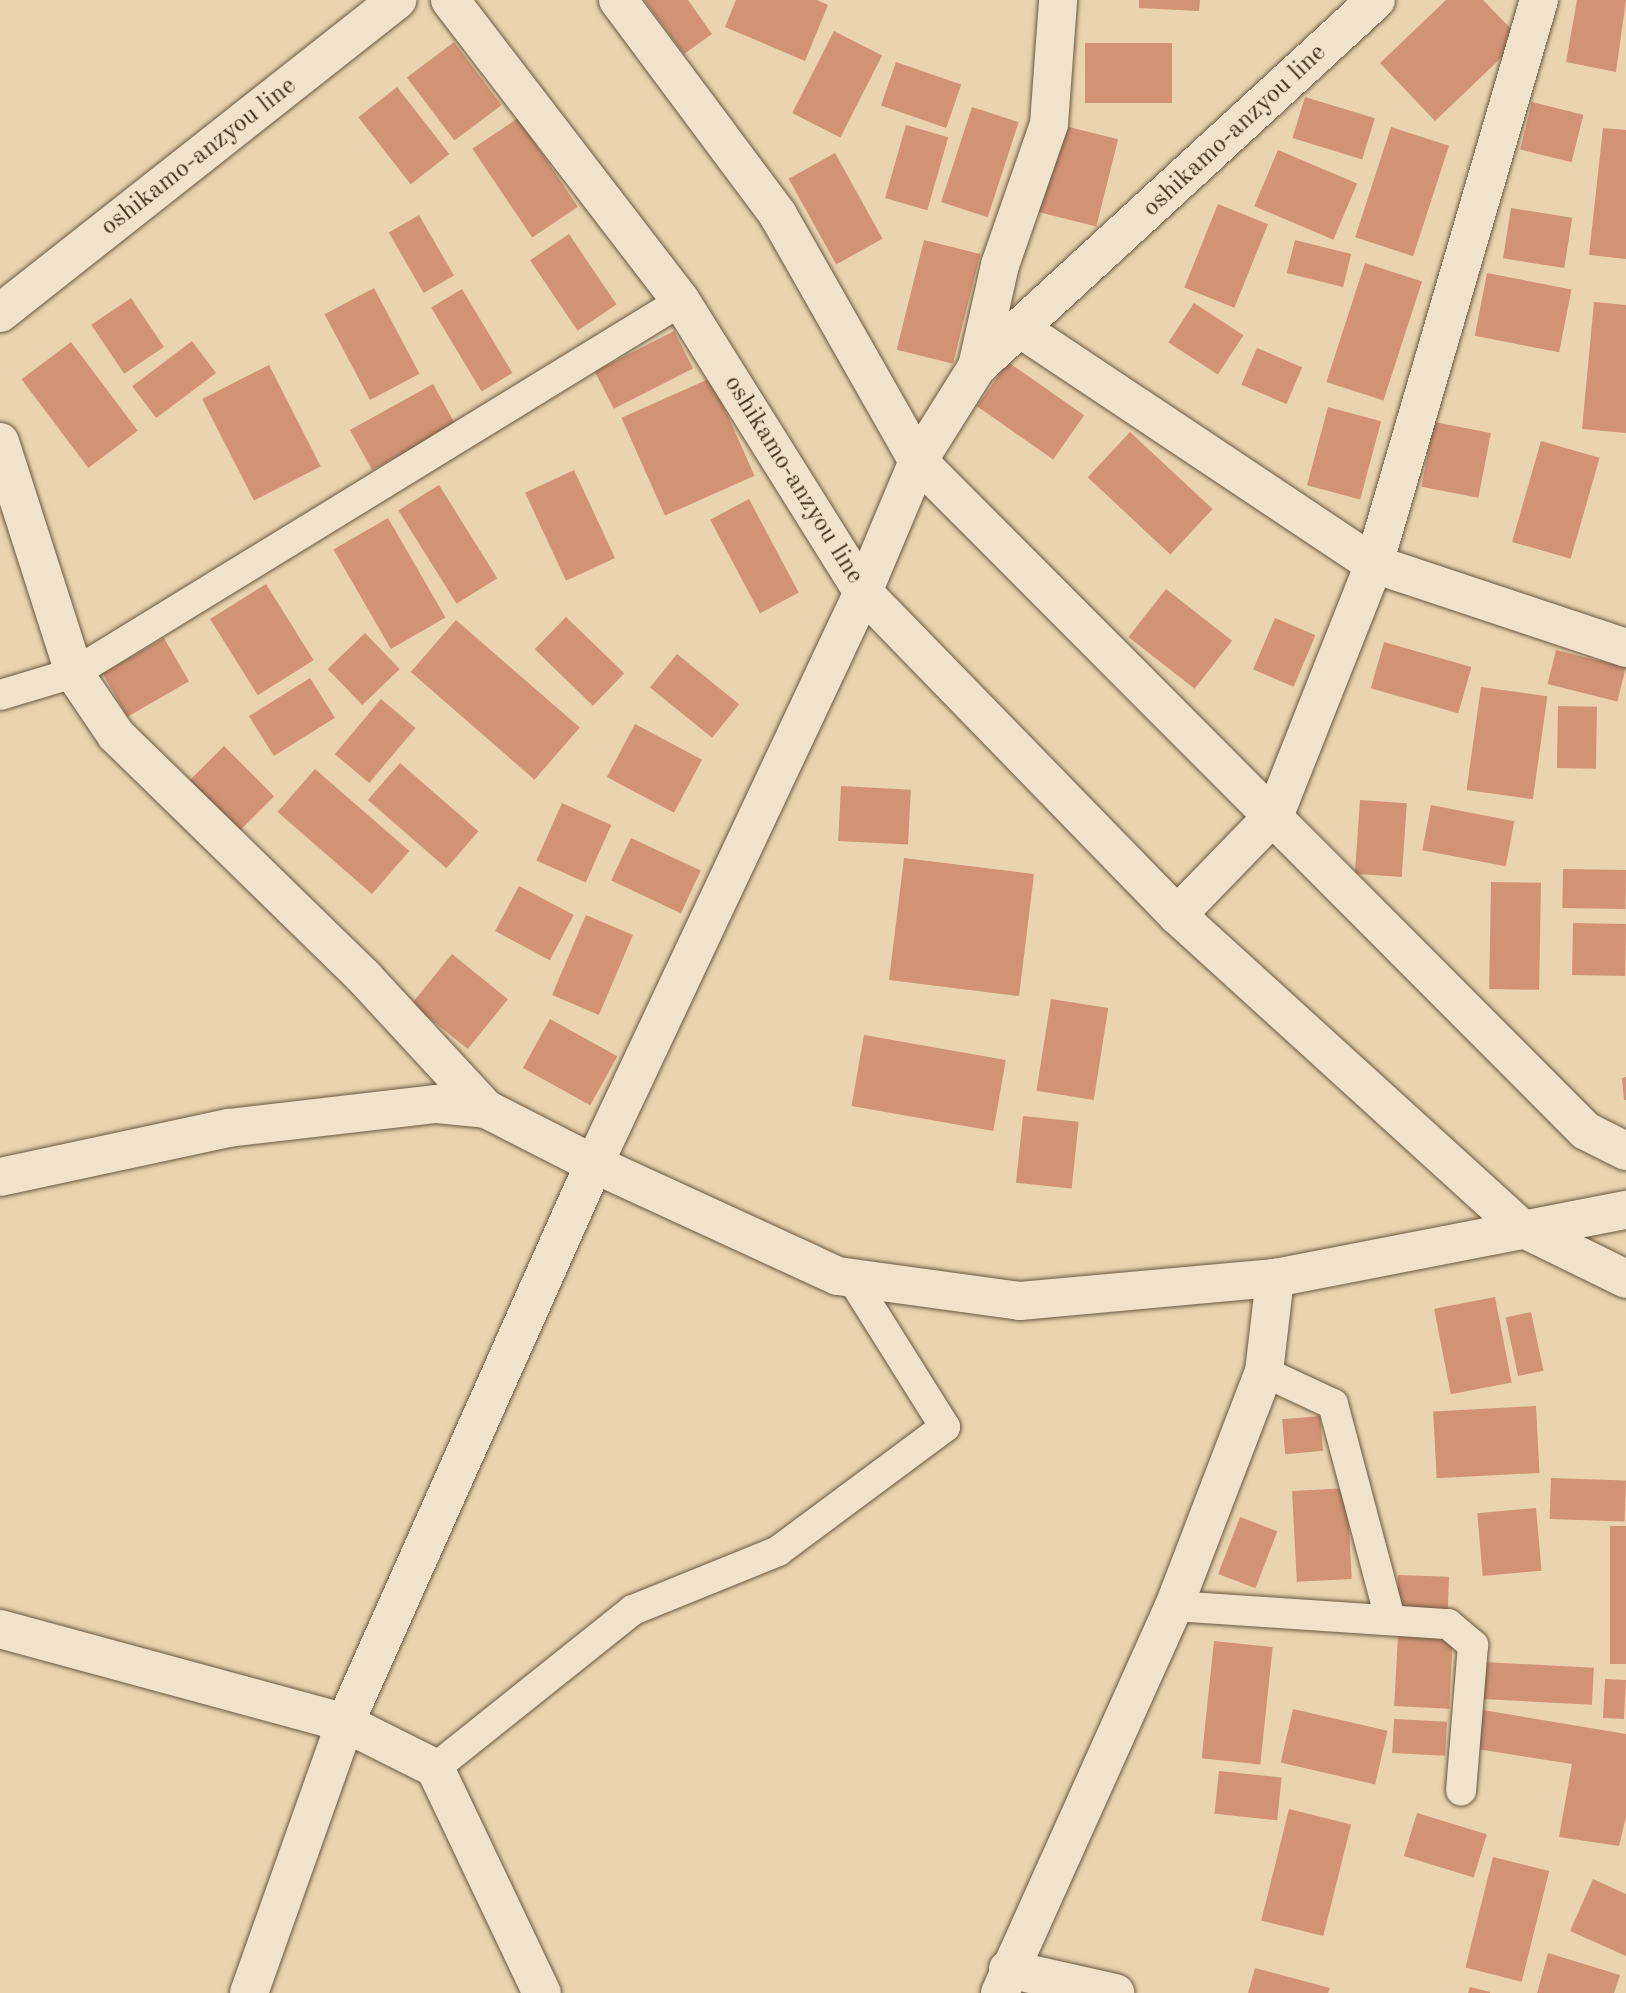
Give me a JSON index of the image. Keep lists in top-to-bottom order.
{
  "streets": {
    "street": ["oshikamo-anzyou line"]
  }
}
